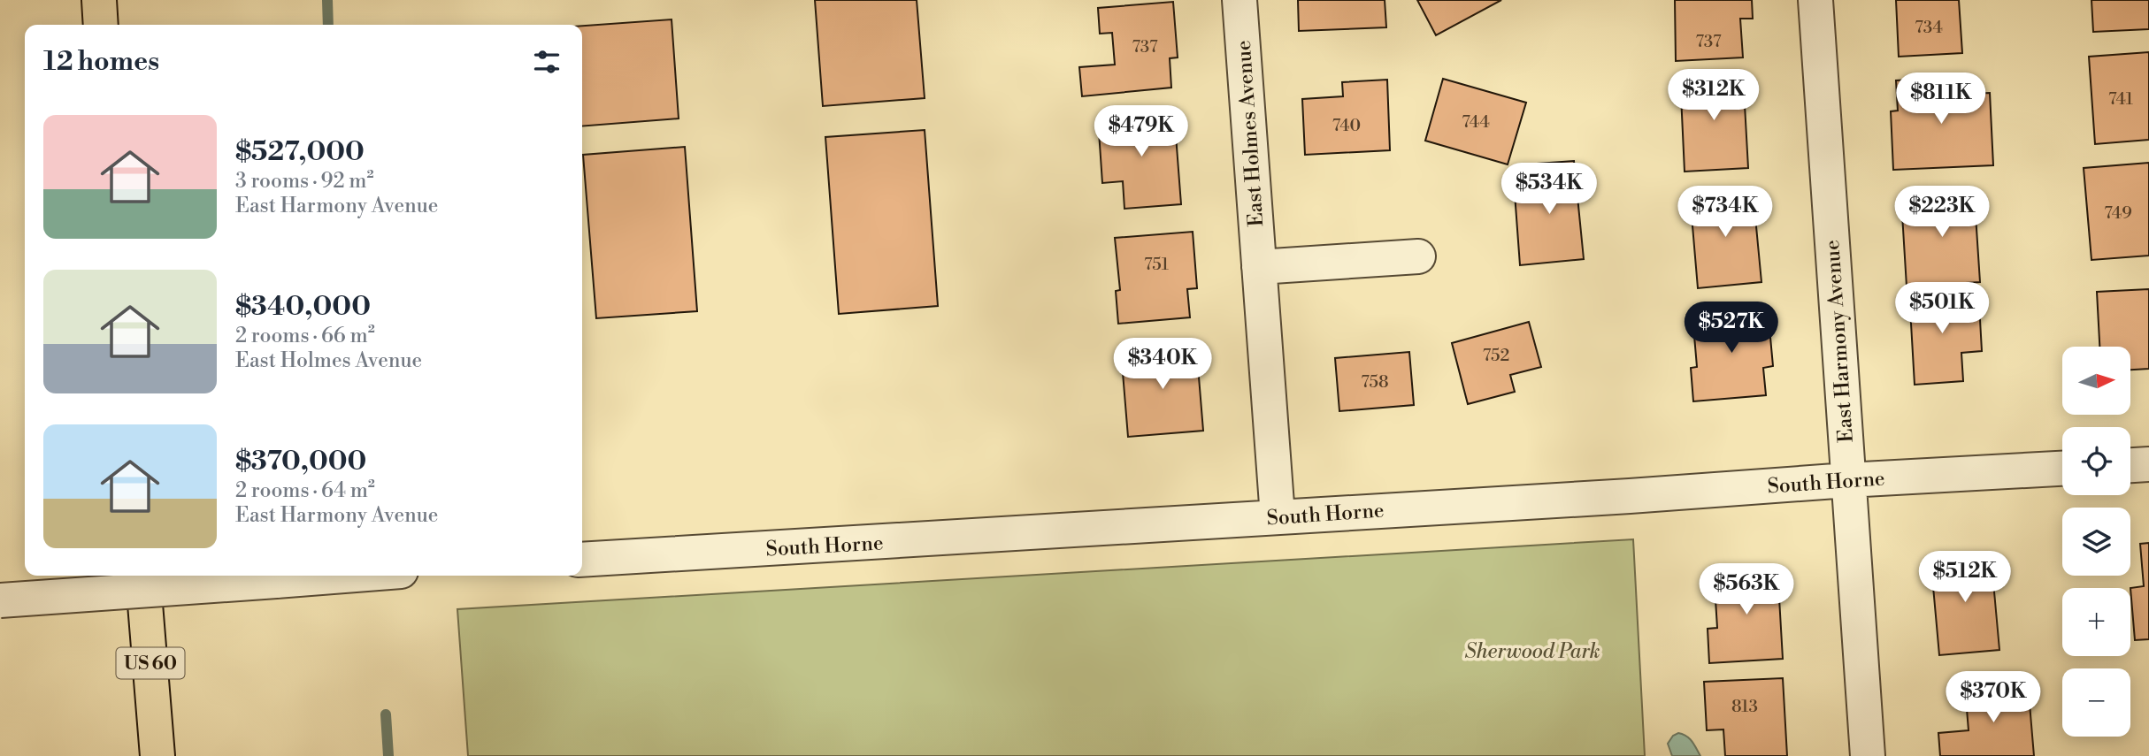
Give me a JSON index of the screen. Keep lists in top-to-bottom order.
{
  "streets": {
    "highway": ["US 60"],
    "street": ["East Holmes Avenue", "East Harmony Avenue", "South Horne"]
  },
  "crossings": [
    ["East Holmes Avenue", "South Horne"],
    ["East Harmony Avenue", "South Horne"]
  ],
  "parks": ["Sherwood Park"],
  "house_numbers": [
    "734",
    "737",
    "737",
    "741",
    "744",
    "740",
    "749",
    "751",
    "752",
    "758",
    "813"
  ],
  "north": "right",
  "page": {
    "heading": "12 homes",
    "price": [
      "$312K",
      "$811K",
      "$479K",
      "$534K",
      "$734K",
      "$223K",
      "$501K",
      "$527K",
      "$340K",
      "$512K",
      "$563K",
      "$370K"
    ],
    "list": [
      {
        "name": "$527,000",
        "note": "3 rooms · 92 m² · East Harmony Avenue"
      },
      {
        "name": "$340,000",
        "note": "2 rooms · 66 m² · East Holmes Avenue"
      },
      {
        "name": "$370,000",
        "note": "2 rooms · 64 m² · East Harmony Avenue"
      }
    ],
    "map_buttons": ["+", "−"]
  }
}
